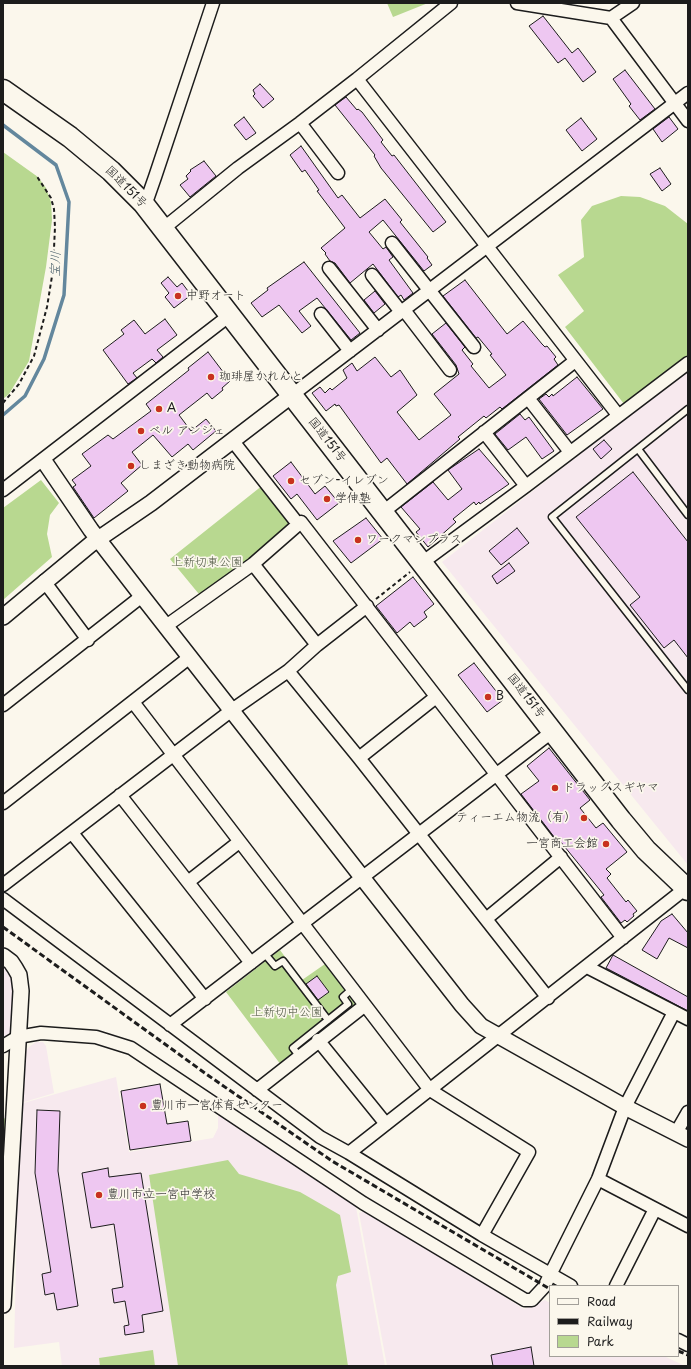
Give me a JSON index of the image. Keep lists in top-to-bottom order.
{
  "streets": {
    "highway": ["国道151号"]
  },
  "water": ["宝川"],
  "parks": ["上新切東公園", "上新切中公園"],
  "places": [
    "中野オート",
    "珈琲屋かれんと",
    "A",
    "ベル アンジェ",
    "しまざき動物病院",
    "セブン-イレブン",
    "学伸塾",
    "ワークマンプラス",
    "B",
    "ドラッグスギヤマ",
    "ティーエム物流（有）",
    "一宮商工会館",
    "豊川市一宮体育センター",
    "豊川市立一宮中学校"
  ],
  "legend": ["Road", "Railway", "Park"]
}
